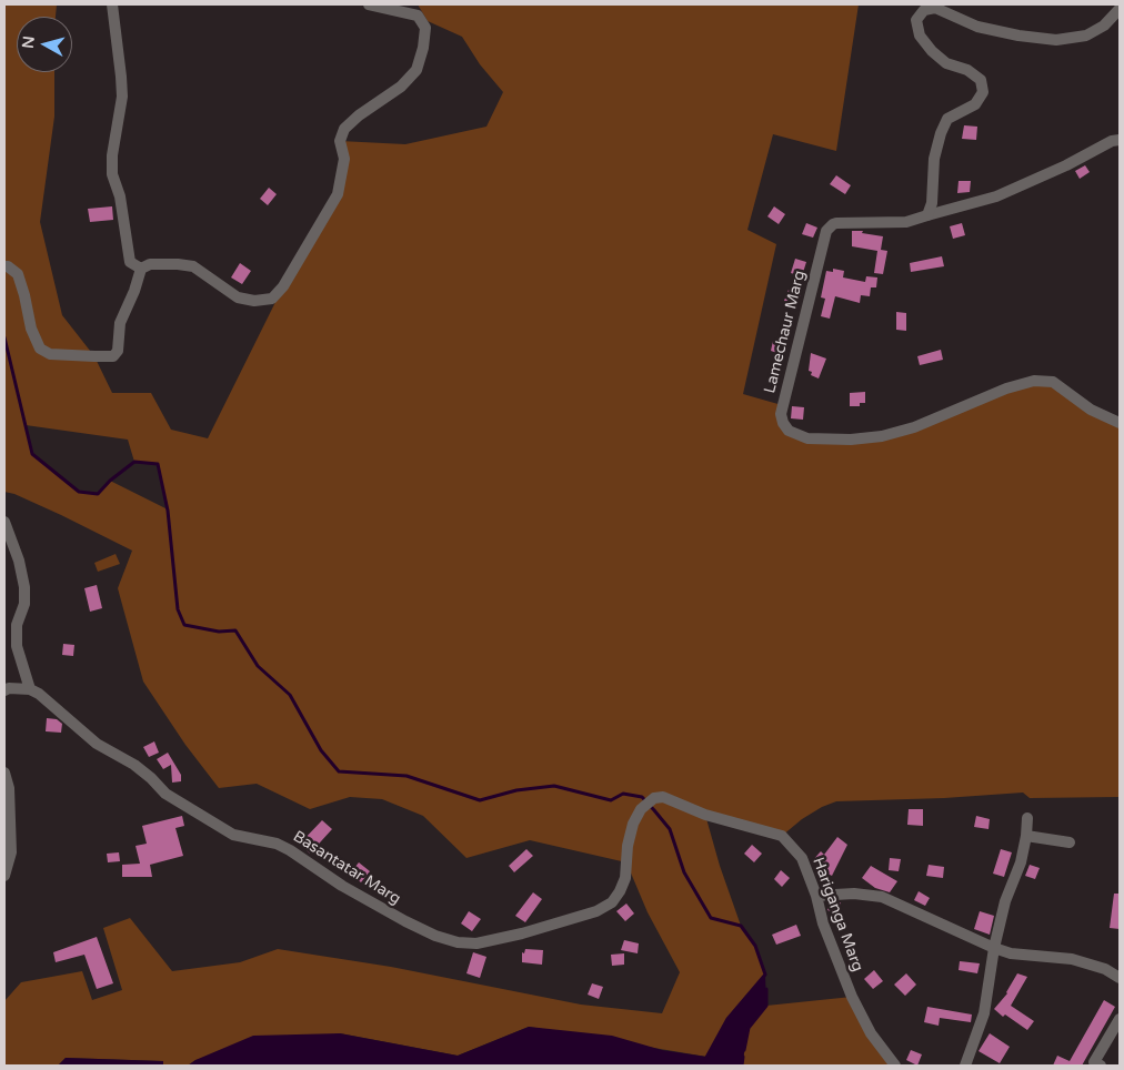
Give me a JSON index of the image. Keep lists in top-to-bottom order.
{
  "streets": {
    "street": ["Lamechaur Marg", "Basantatar Marg", "Hariganga Marg"]
  },
  "crossings": [
    ["Basantatar Marg", "Hariganga Marg"]
  ],
  "north": "left"
}
